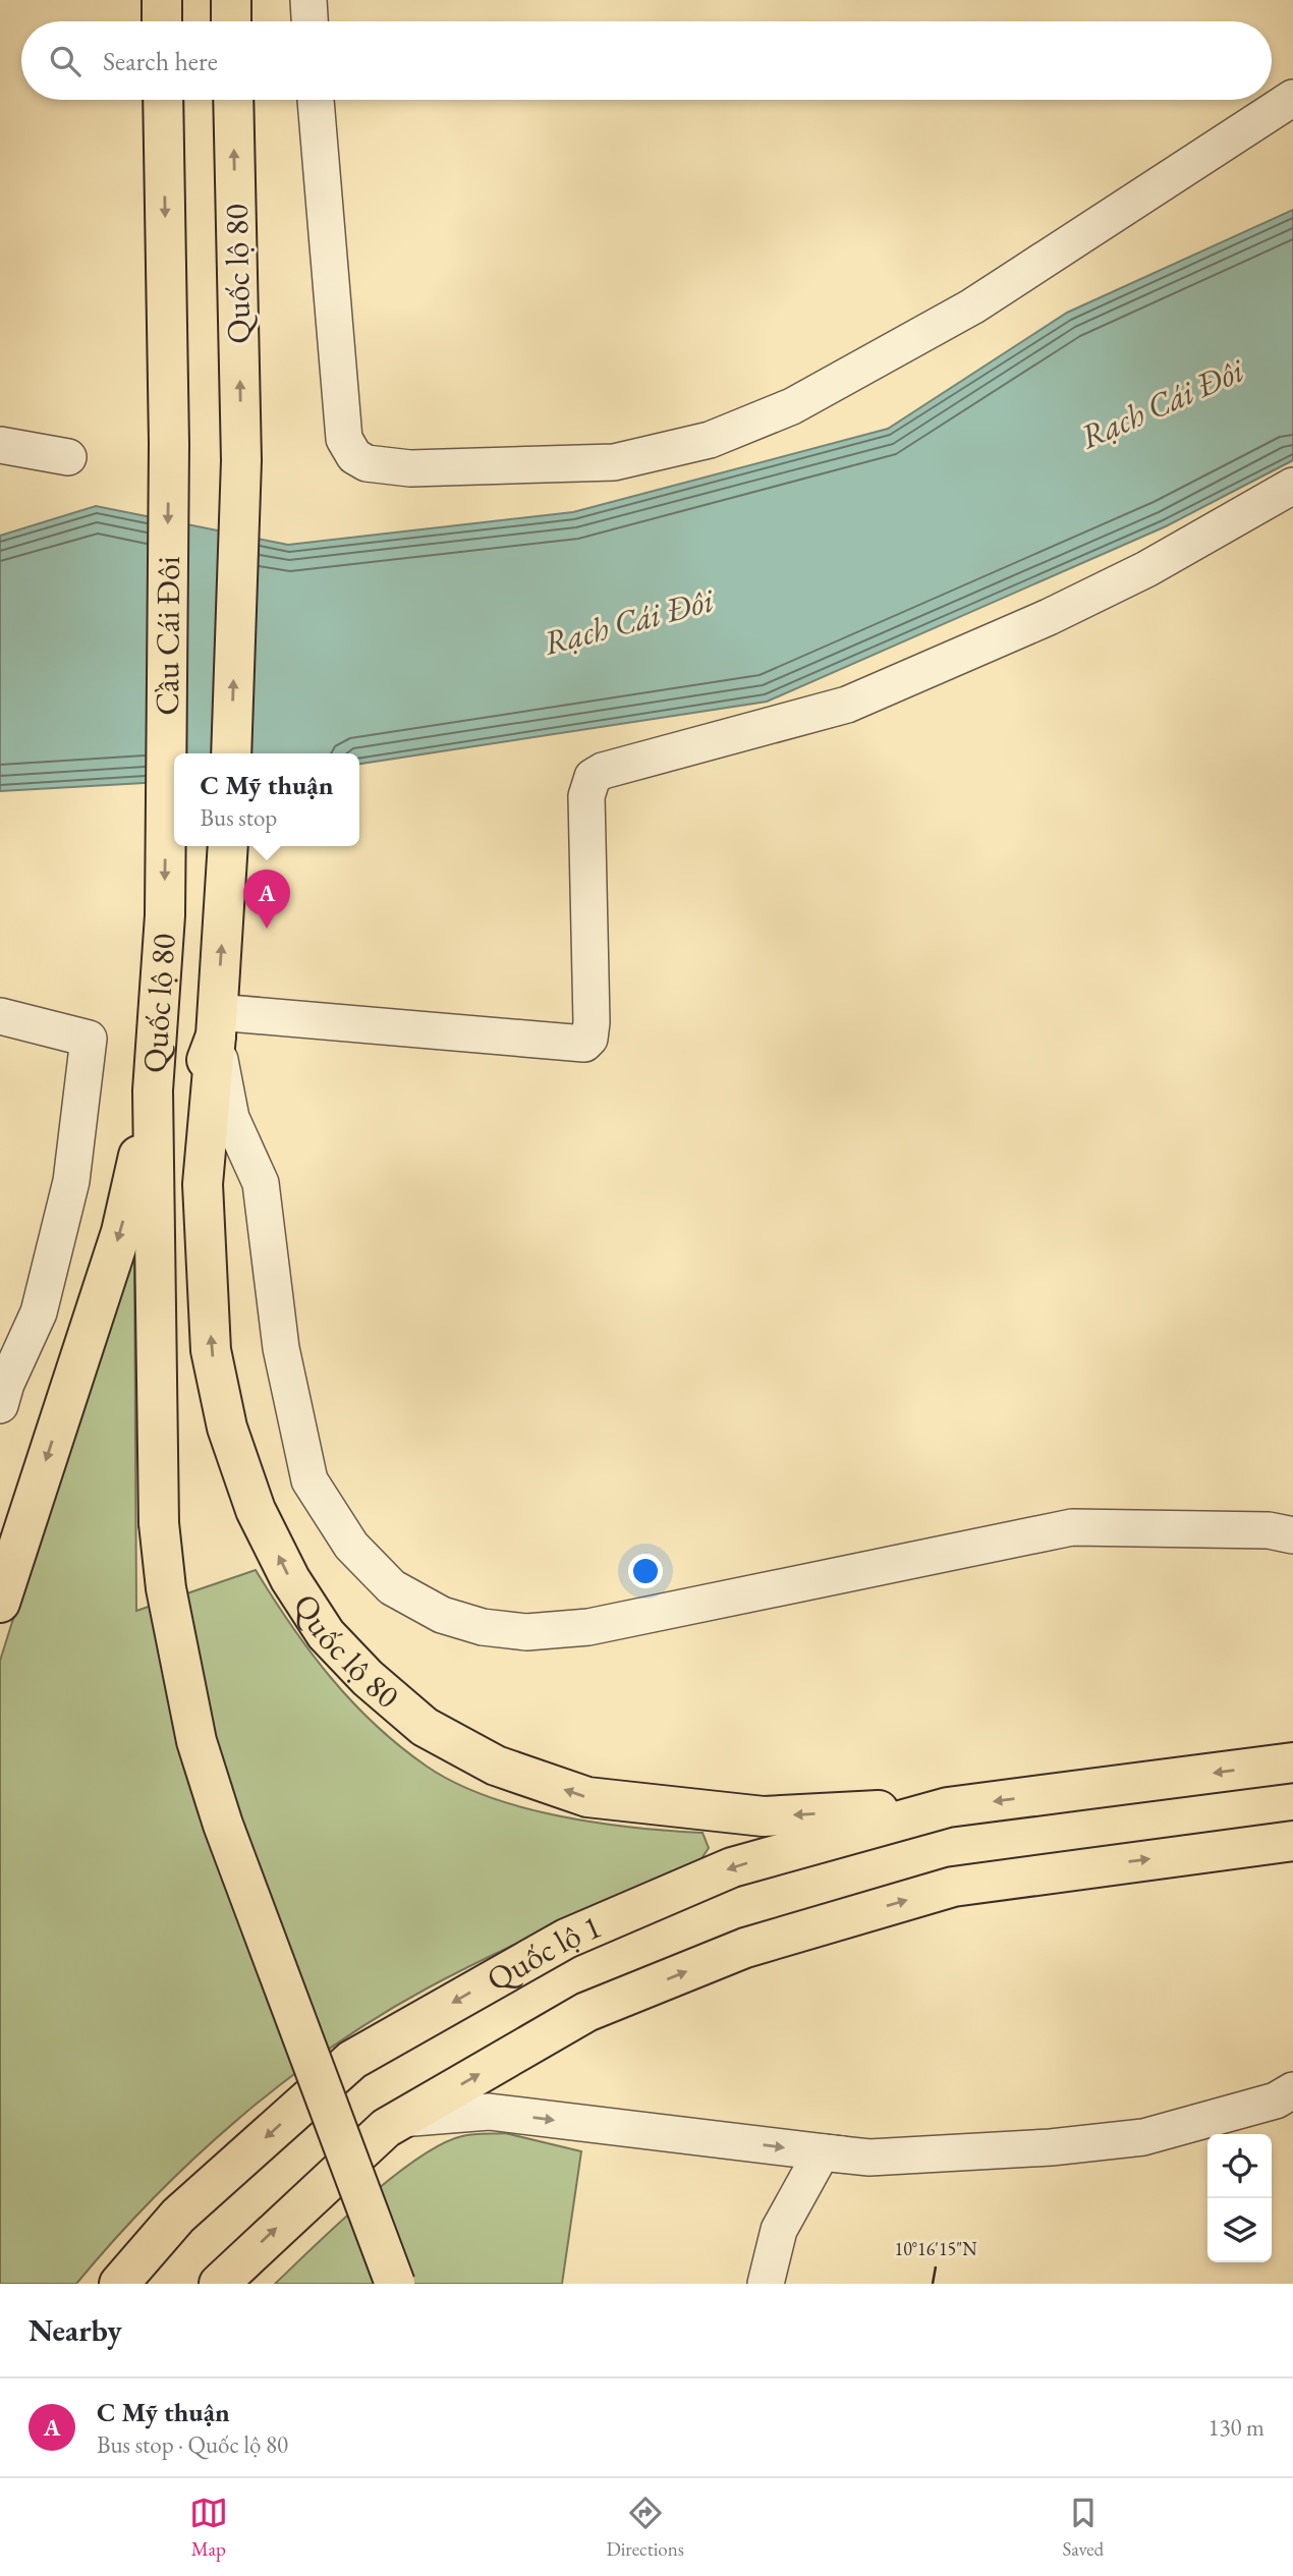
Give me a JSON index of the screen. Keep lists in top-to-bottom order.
{
  "streets": {
    "highway": ["Quốc lộ 80", "Cầu Cái Đôi", "Quốc lộ 1"]
  },
  "crossings": [
    ["Quốc lộ 80", "Cầu Cái Đôi"],
    ["Quốc lộ 80", "Quốc lộ 1"]
  ],
  "water": ["Rạch Cái Đôi"],
  "page": {
    "search": "Search here",
    "popup": ["C Mỹ thuận", "Bus stop"],
    "pins": "A",
    "heading": "Nearby",
    "list": [
      {
        "mark": "A",
        "name": "C Mỹ thuận",
        "note": "Bus stop · Quốc lộ 80",
        "value": "130 m"
      }
    ],
    "nav": ["Map", "Directions", "Saved"]
  },
  "coordinates": ["10°16'15\"N"]
}
